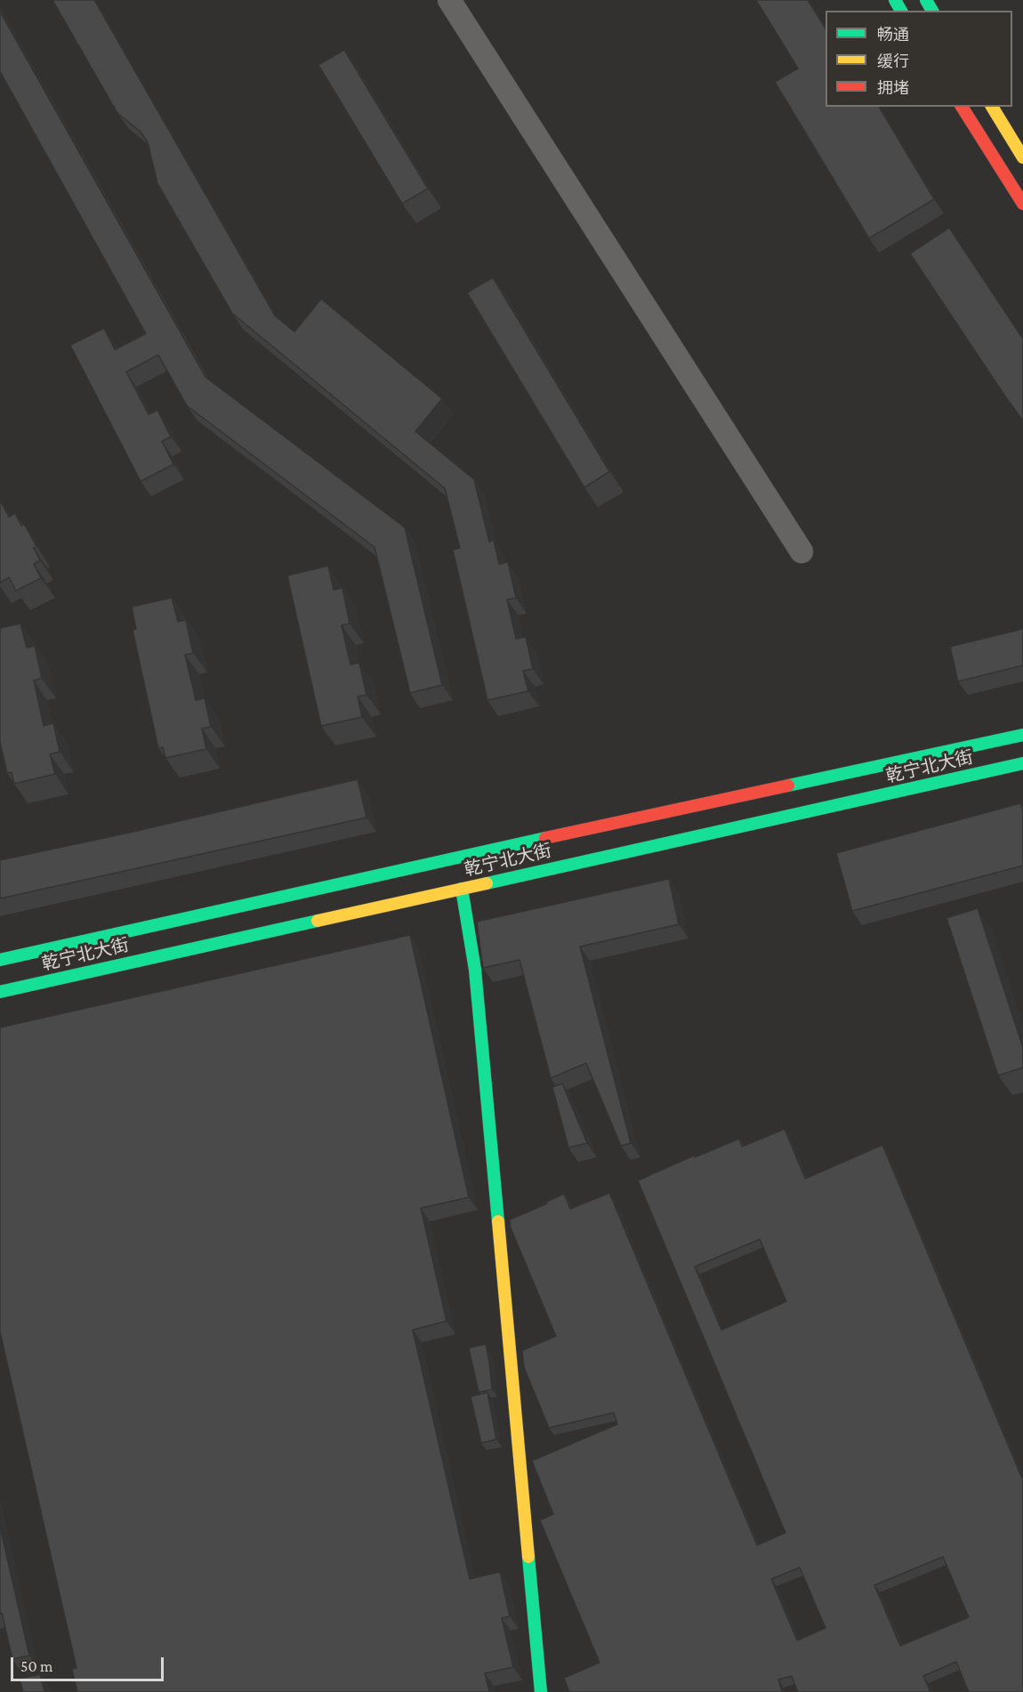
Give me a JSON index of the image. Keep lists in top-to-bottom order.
{
  "streets": {
    "main road": ["乾宁北大街"]
  },
  "legend": ["畅通", "缓行", "拥堵"],
  "scale_bar": "50 m"
}
